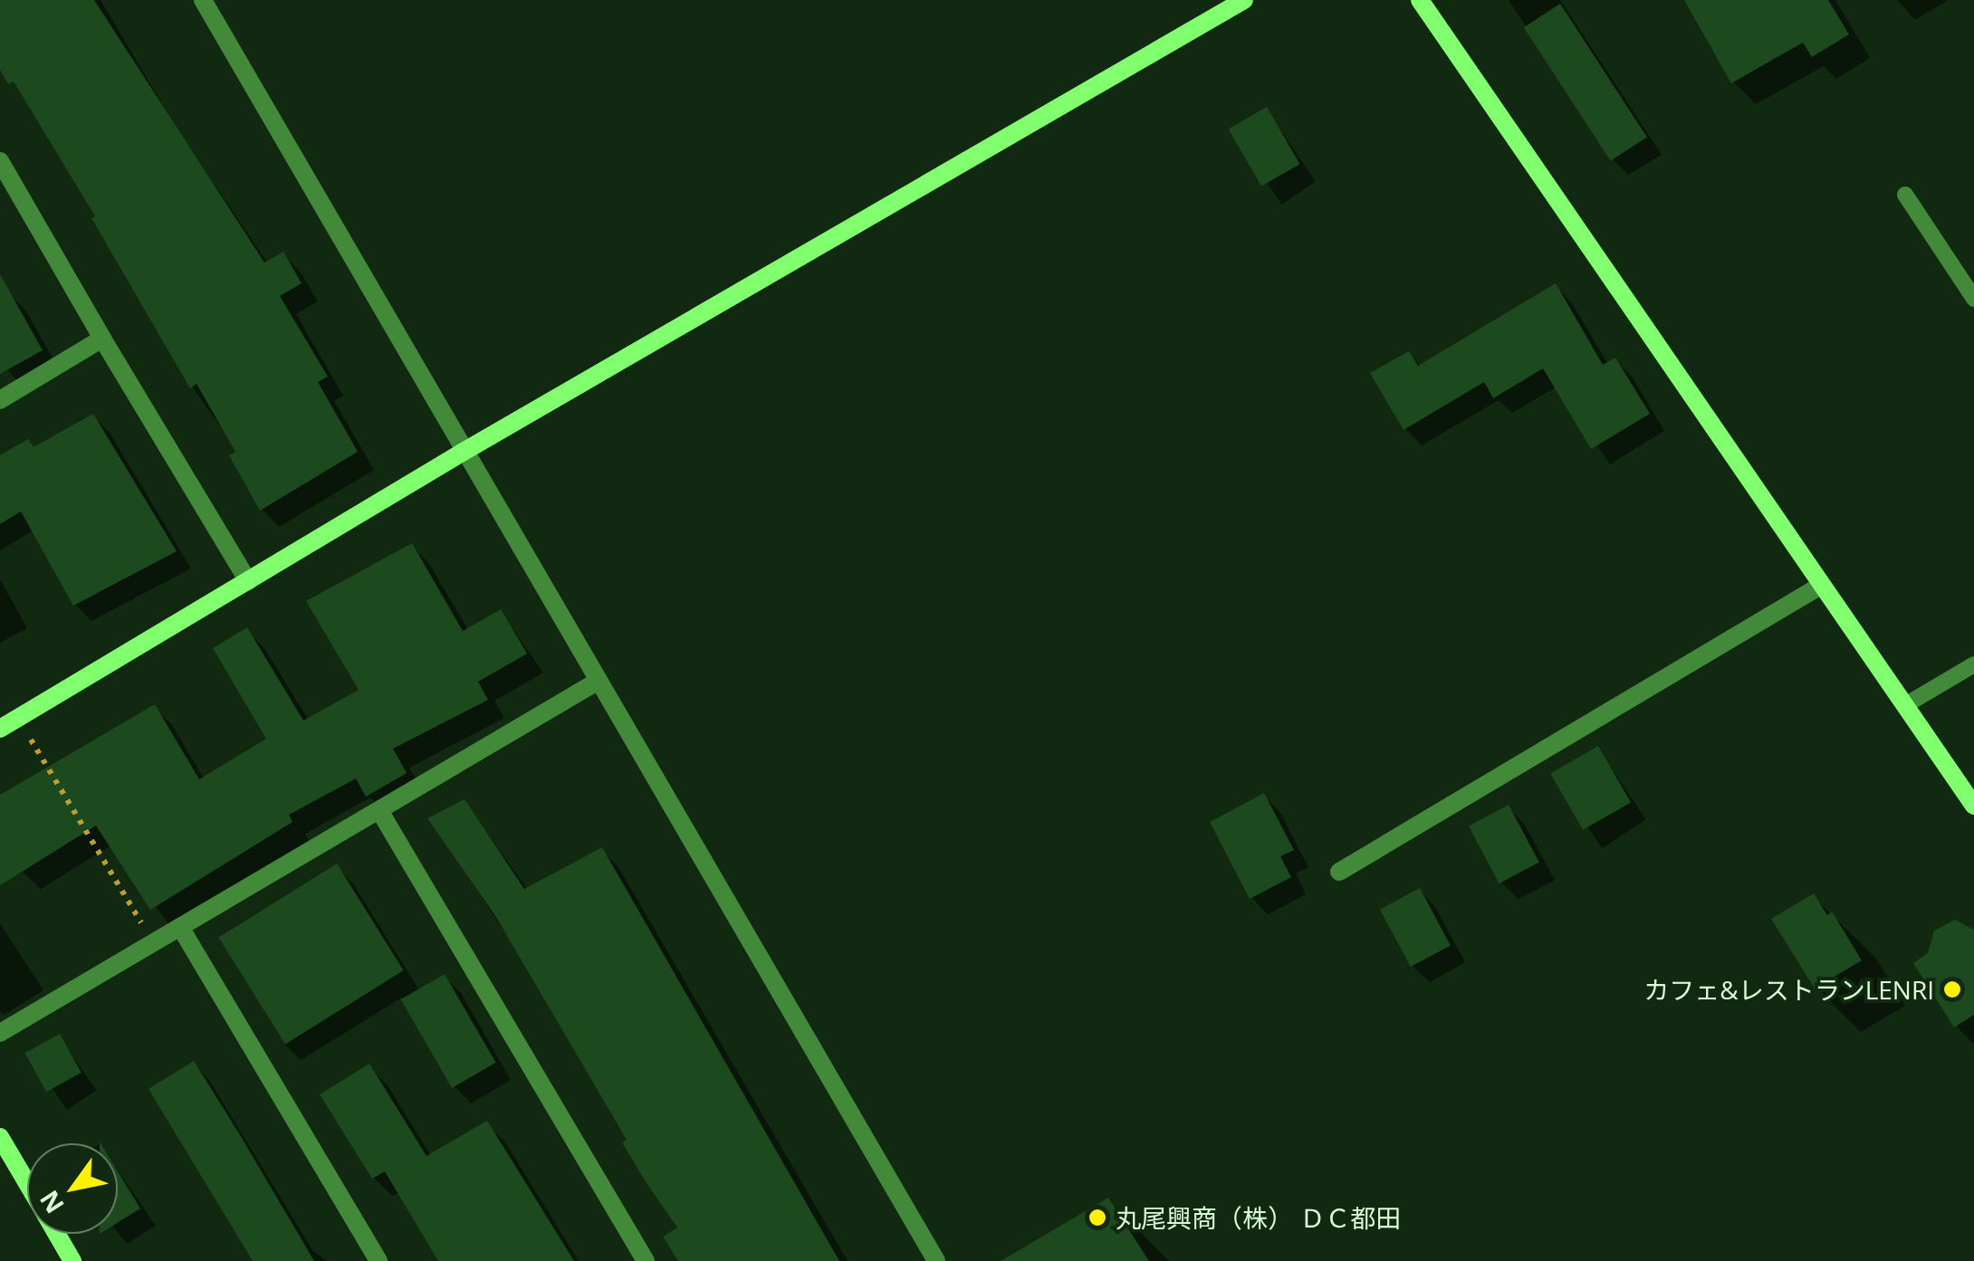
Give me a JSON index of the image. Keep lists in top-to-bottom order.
{
  "places": ["カフェ&レストランLENRI", "丸尾興商（株） ＤＣ都田"],
  "north": "bottom left"
}
